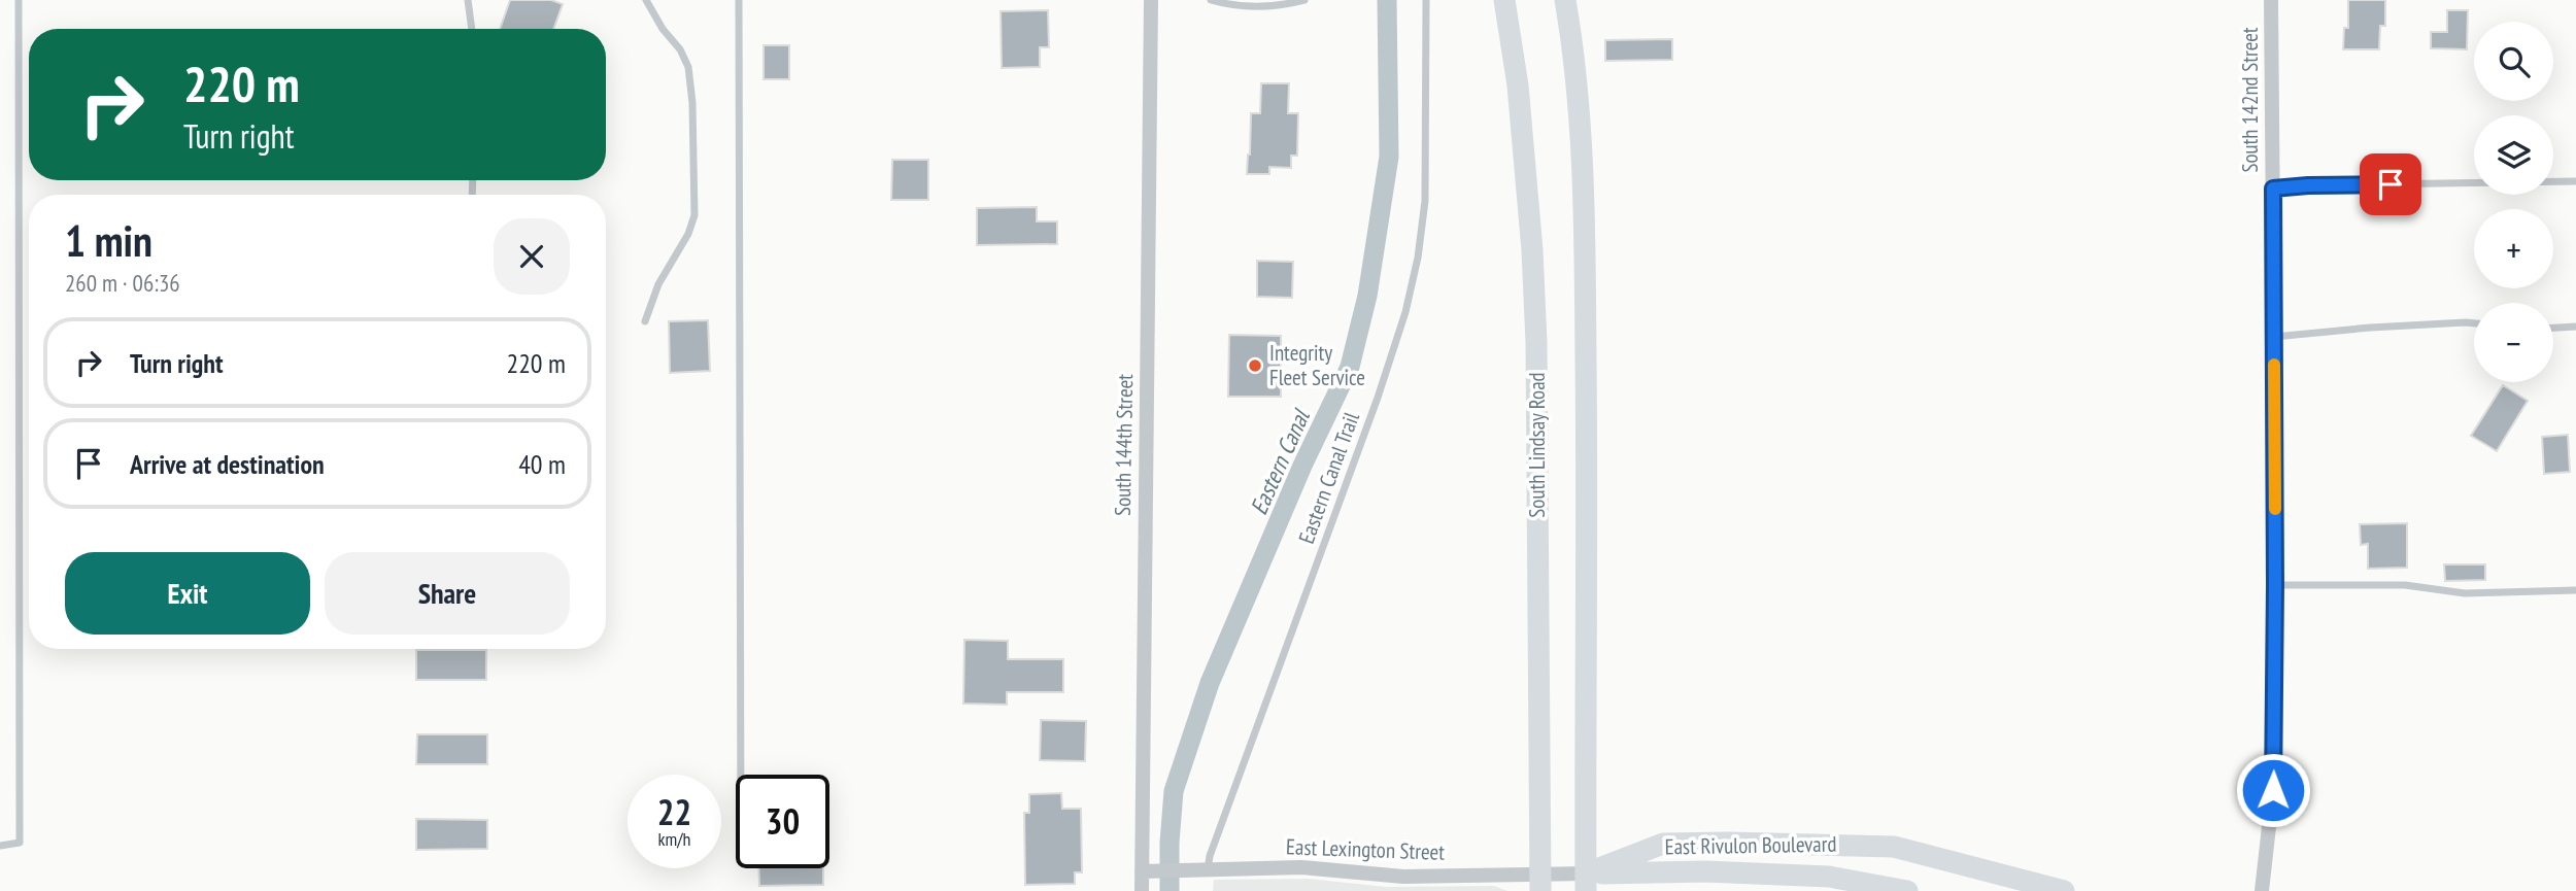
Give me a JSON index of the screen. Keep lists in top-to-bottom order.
{
  "streets": {
    "main road": ["South Lindsay Road", "East Rivulon Boulevard"],
    "street": ["South 142nd Street", "South 144th Street", "East Lexington Street"],
    "lane": ["Eastern Canal Trail"]
  },
  "crossings": [
    ["South 144th Street", "East Lexington Street"],
    ["South Lindsay Road", "East Lexington Street"],
    ["Eastern Canal Trail", "East Lexington Street"],
    ["East Rivulon Boulevard", "East Lexington Street"]
  ],
  "water": ["Eastern Canal"],
  "places": ["Integrity Fleet Service"],
  "page": {
    "map_buttons": ["+", "−"],
    "turn": ["220 m", "Turn right"],
    "heading": ["1 min", "260 m · 06:36"],
    "list": [
      {
        "name": "Turn right",
        "value": "220 m"
      },
      {
        "name": "Arrive at destination",
        "value": "40 m"
      }
    ],
    "buttons": ["Exit", "Share"],
    "speed": "22 km/h",
    "limit": "30"
  }
}
